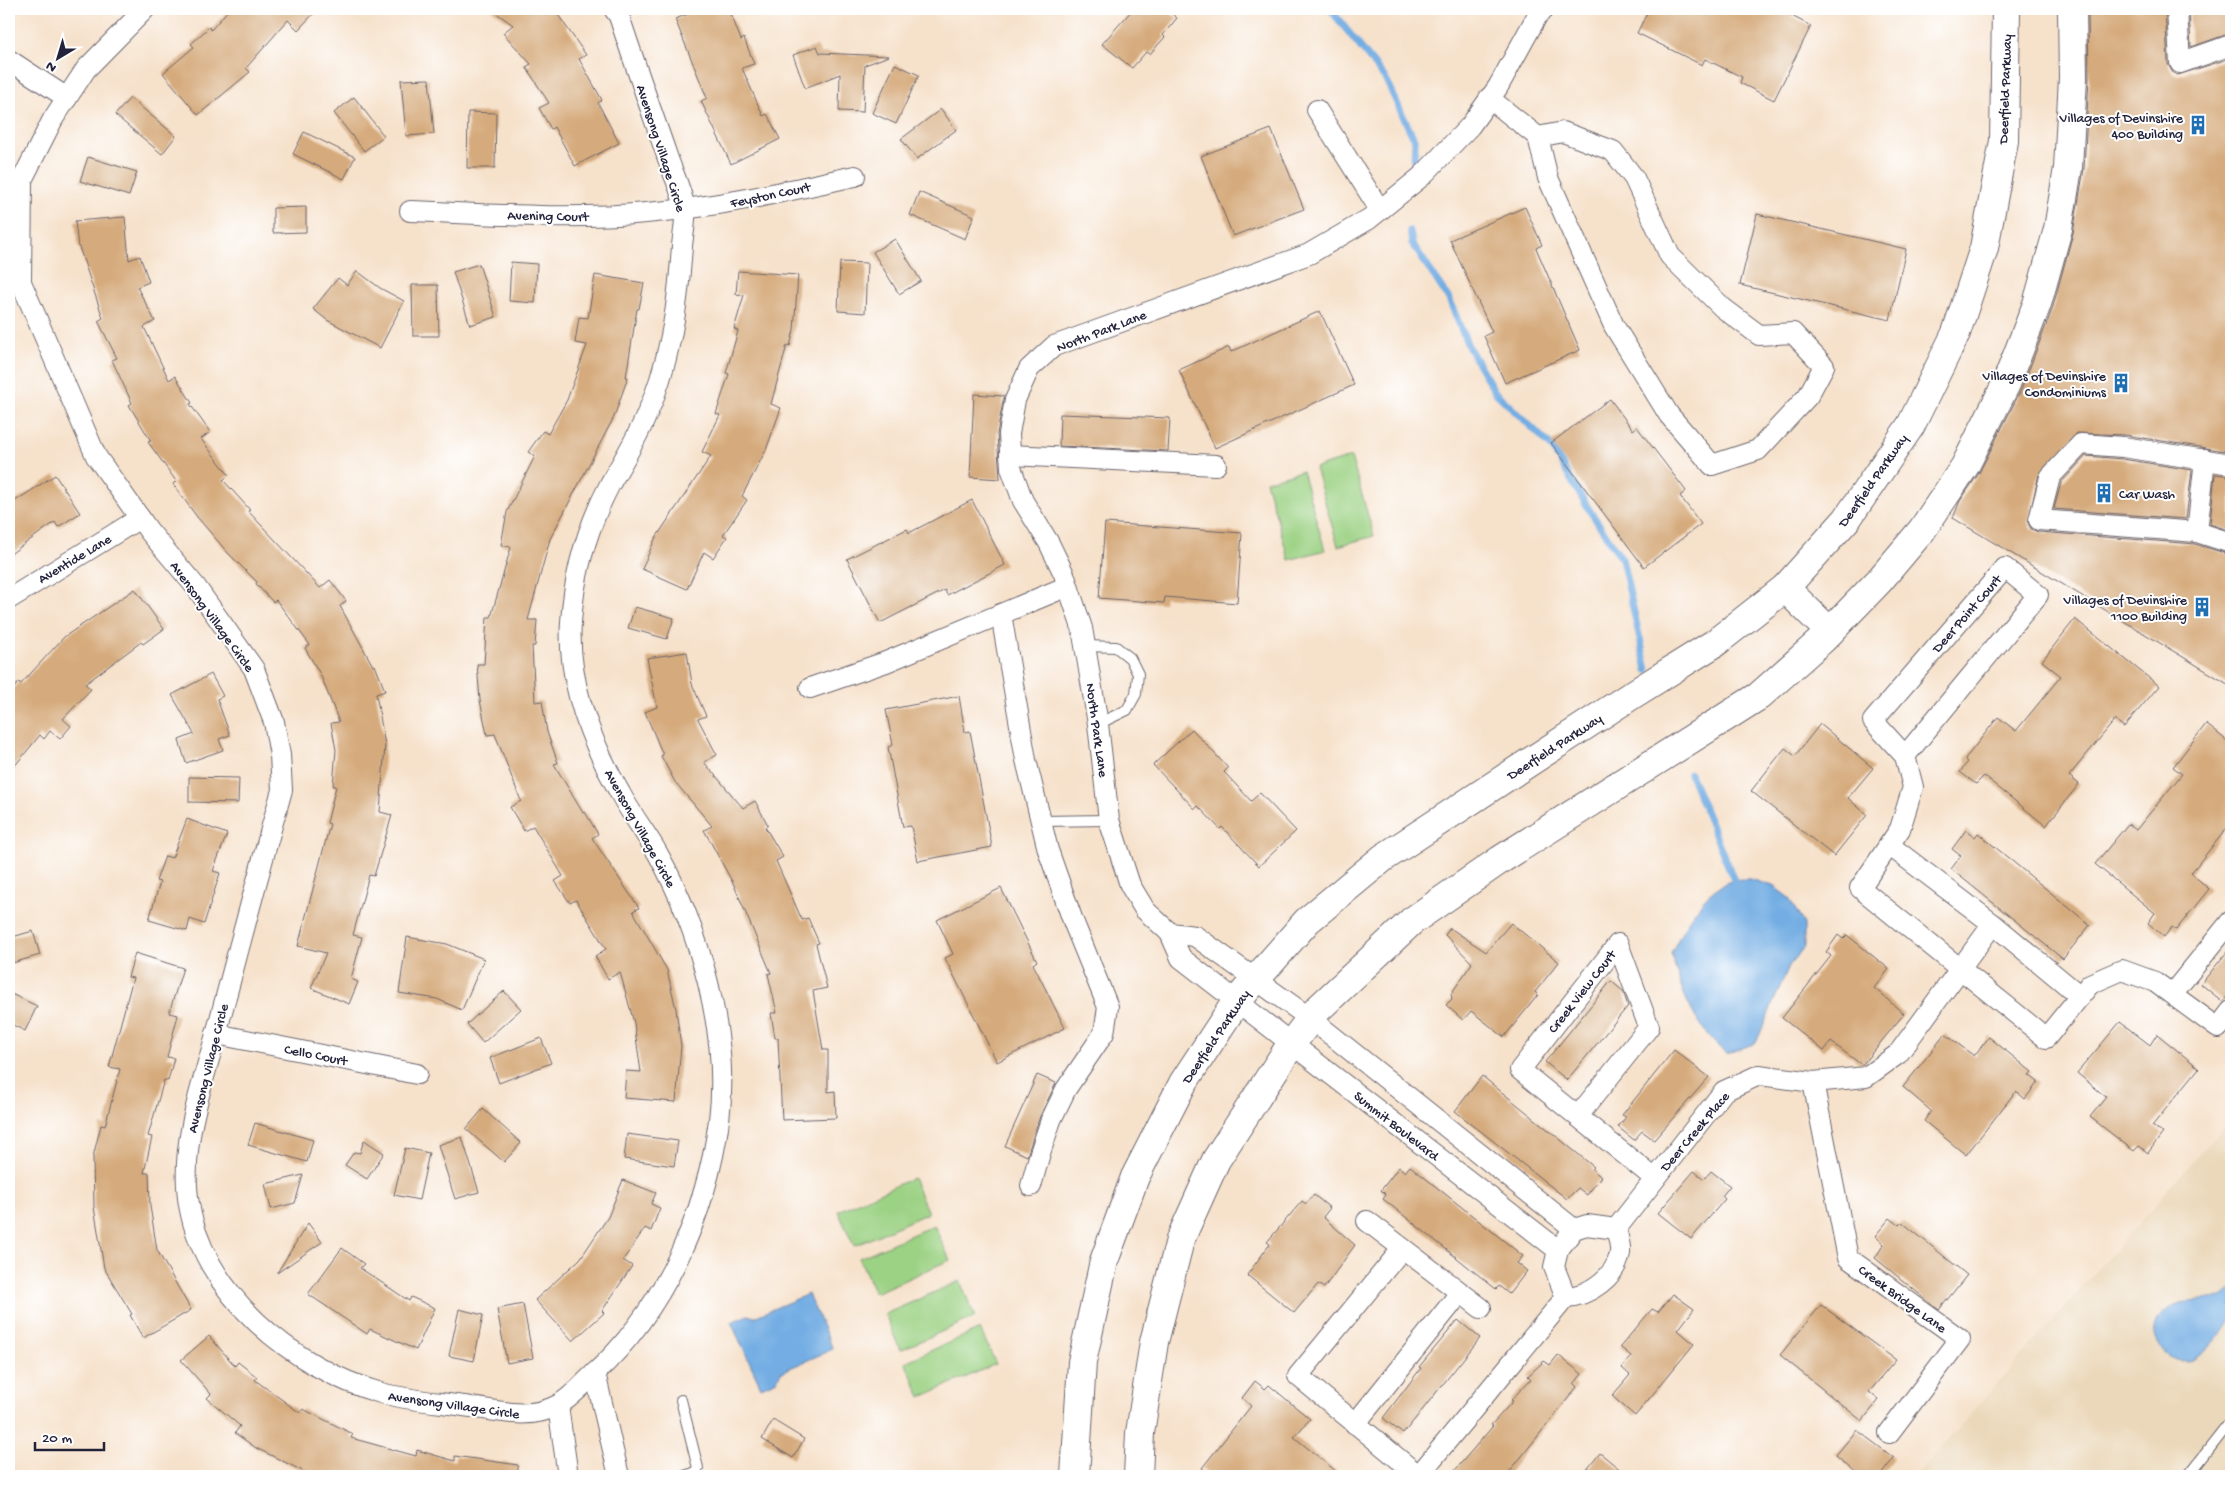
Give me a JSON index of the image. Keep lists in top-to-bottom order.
{
  "streets": {
    "main road": ["Deerfield Parkway"],
    "street": [
      "Avensong Village Circle",
      "Feyston Court",
      "Avening Court",
      "North Park Lane",
      "Aventide Lane",
      "Deer Point Court",
      "Creek View Court",
      "Cello Court",
      "Summit Boulevard",
      "Deer Creek Place",
      "Creek Bridge Lane"
    ]
  },
  "crossings": [
    ["Deerfield Parkway", "North Park Lane"],
    ["Deerfield Parkway", "Summit Boulevard"],
    ["Avensong Village Circle", "Feyston Court"],
    ["Avensong Village Circle", "Avening Court"],
    ["Avensong Village Circle", "Aventide Lane"],
    ["Avensong Village Circle", "Cello Court"],
    ["Feyston Court", "Avening Court"],
    ["North Park Lane", "Summit Boulevard"],
    ["Deer Point Court", "Deer Creek Place"],
    ["Creek View Court", "Deer Creek Place"],
    ["Summit Boulevard", "Deer Creek Place"],
    ["Deer Creek Place", "Creek Bridge Lane"]
  ],
  "places": {
    "building": [
      "Villages of Devinshire 400 Building",
      "Villages of Devinshire Condominiums",
      "Car Wash",
      "Villages of Devinshire 1100 Building"
    ]
  },
  "scale_bar": "20 m",
  "north": "bottom left"
}
